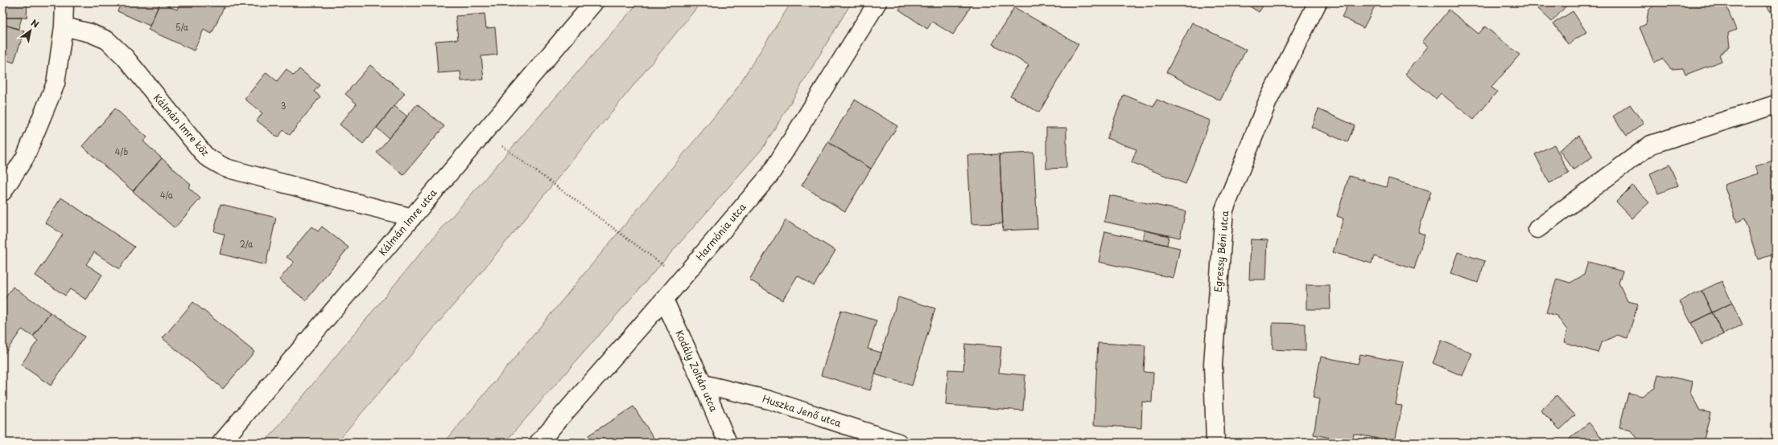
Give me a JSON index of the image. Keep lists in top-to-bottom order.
{
  "streets": {
    "street": [
      "Kálmán Imre köz",
      "Kálmán Imre utca",
      "Harmónia utca",
      "Egressy Béni utca",
      "Kodály Zoltán utca",
      "Huszka Jenő utca"
    ]
  },
  "crossings": [
    ["Kálmán Imre köz", "Kálmán Imre utca"],
    ["Harmónia utca", "Kodály Zoltán utca"],
    ["Kodály Zoltán utca", "Huszka Jenő utca"]
  ],
  "house_numbers": [
    "5/a",
    "3",
    "4/b",
    "4/a",
    "2/a"
  ],
  "north": "top right"
}
